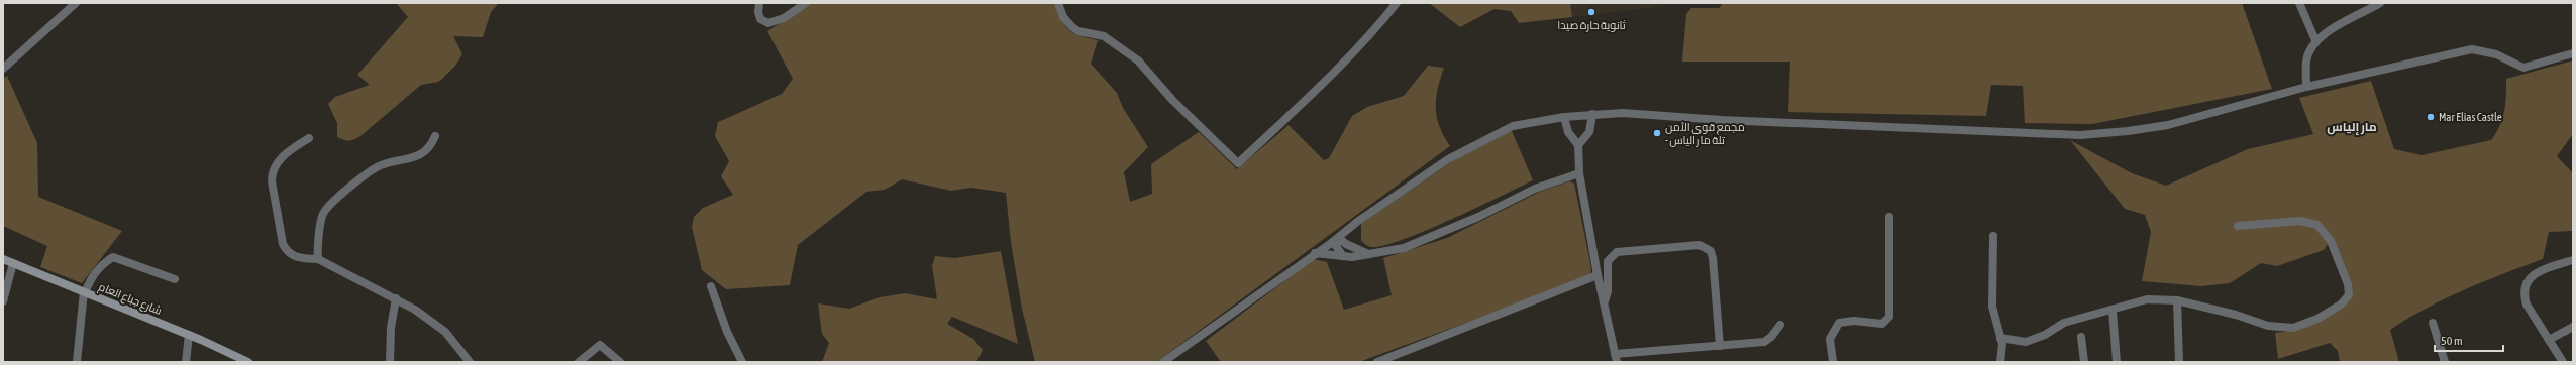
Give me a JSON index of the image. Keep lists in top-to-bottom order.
{
  "streets": {
    "main road": ["شارع جباع العام"]
  },
  "districts": ["مار إلياس"],
  "places": ["ثانوية حارة صيدا", "Mar Elias Castle", "مجمع قوى الأمن - تلة مار الياس"],
  "scale_bar": "50 m"
}
